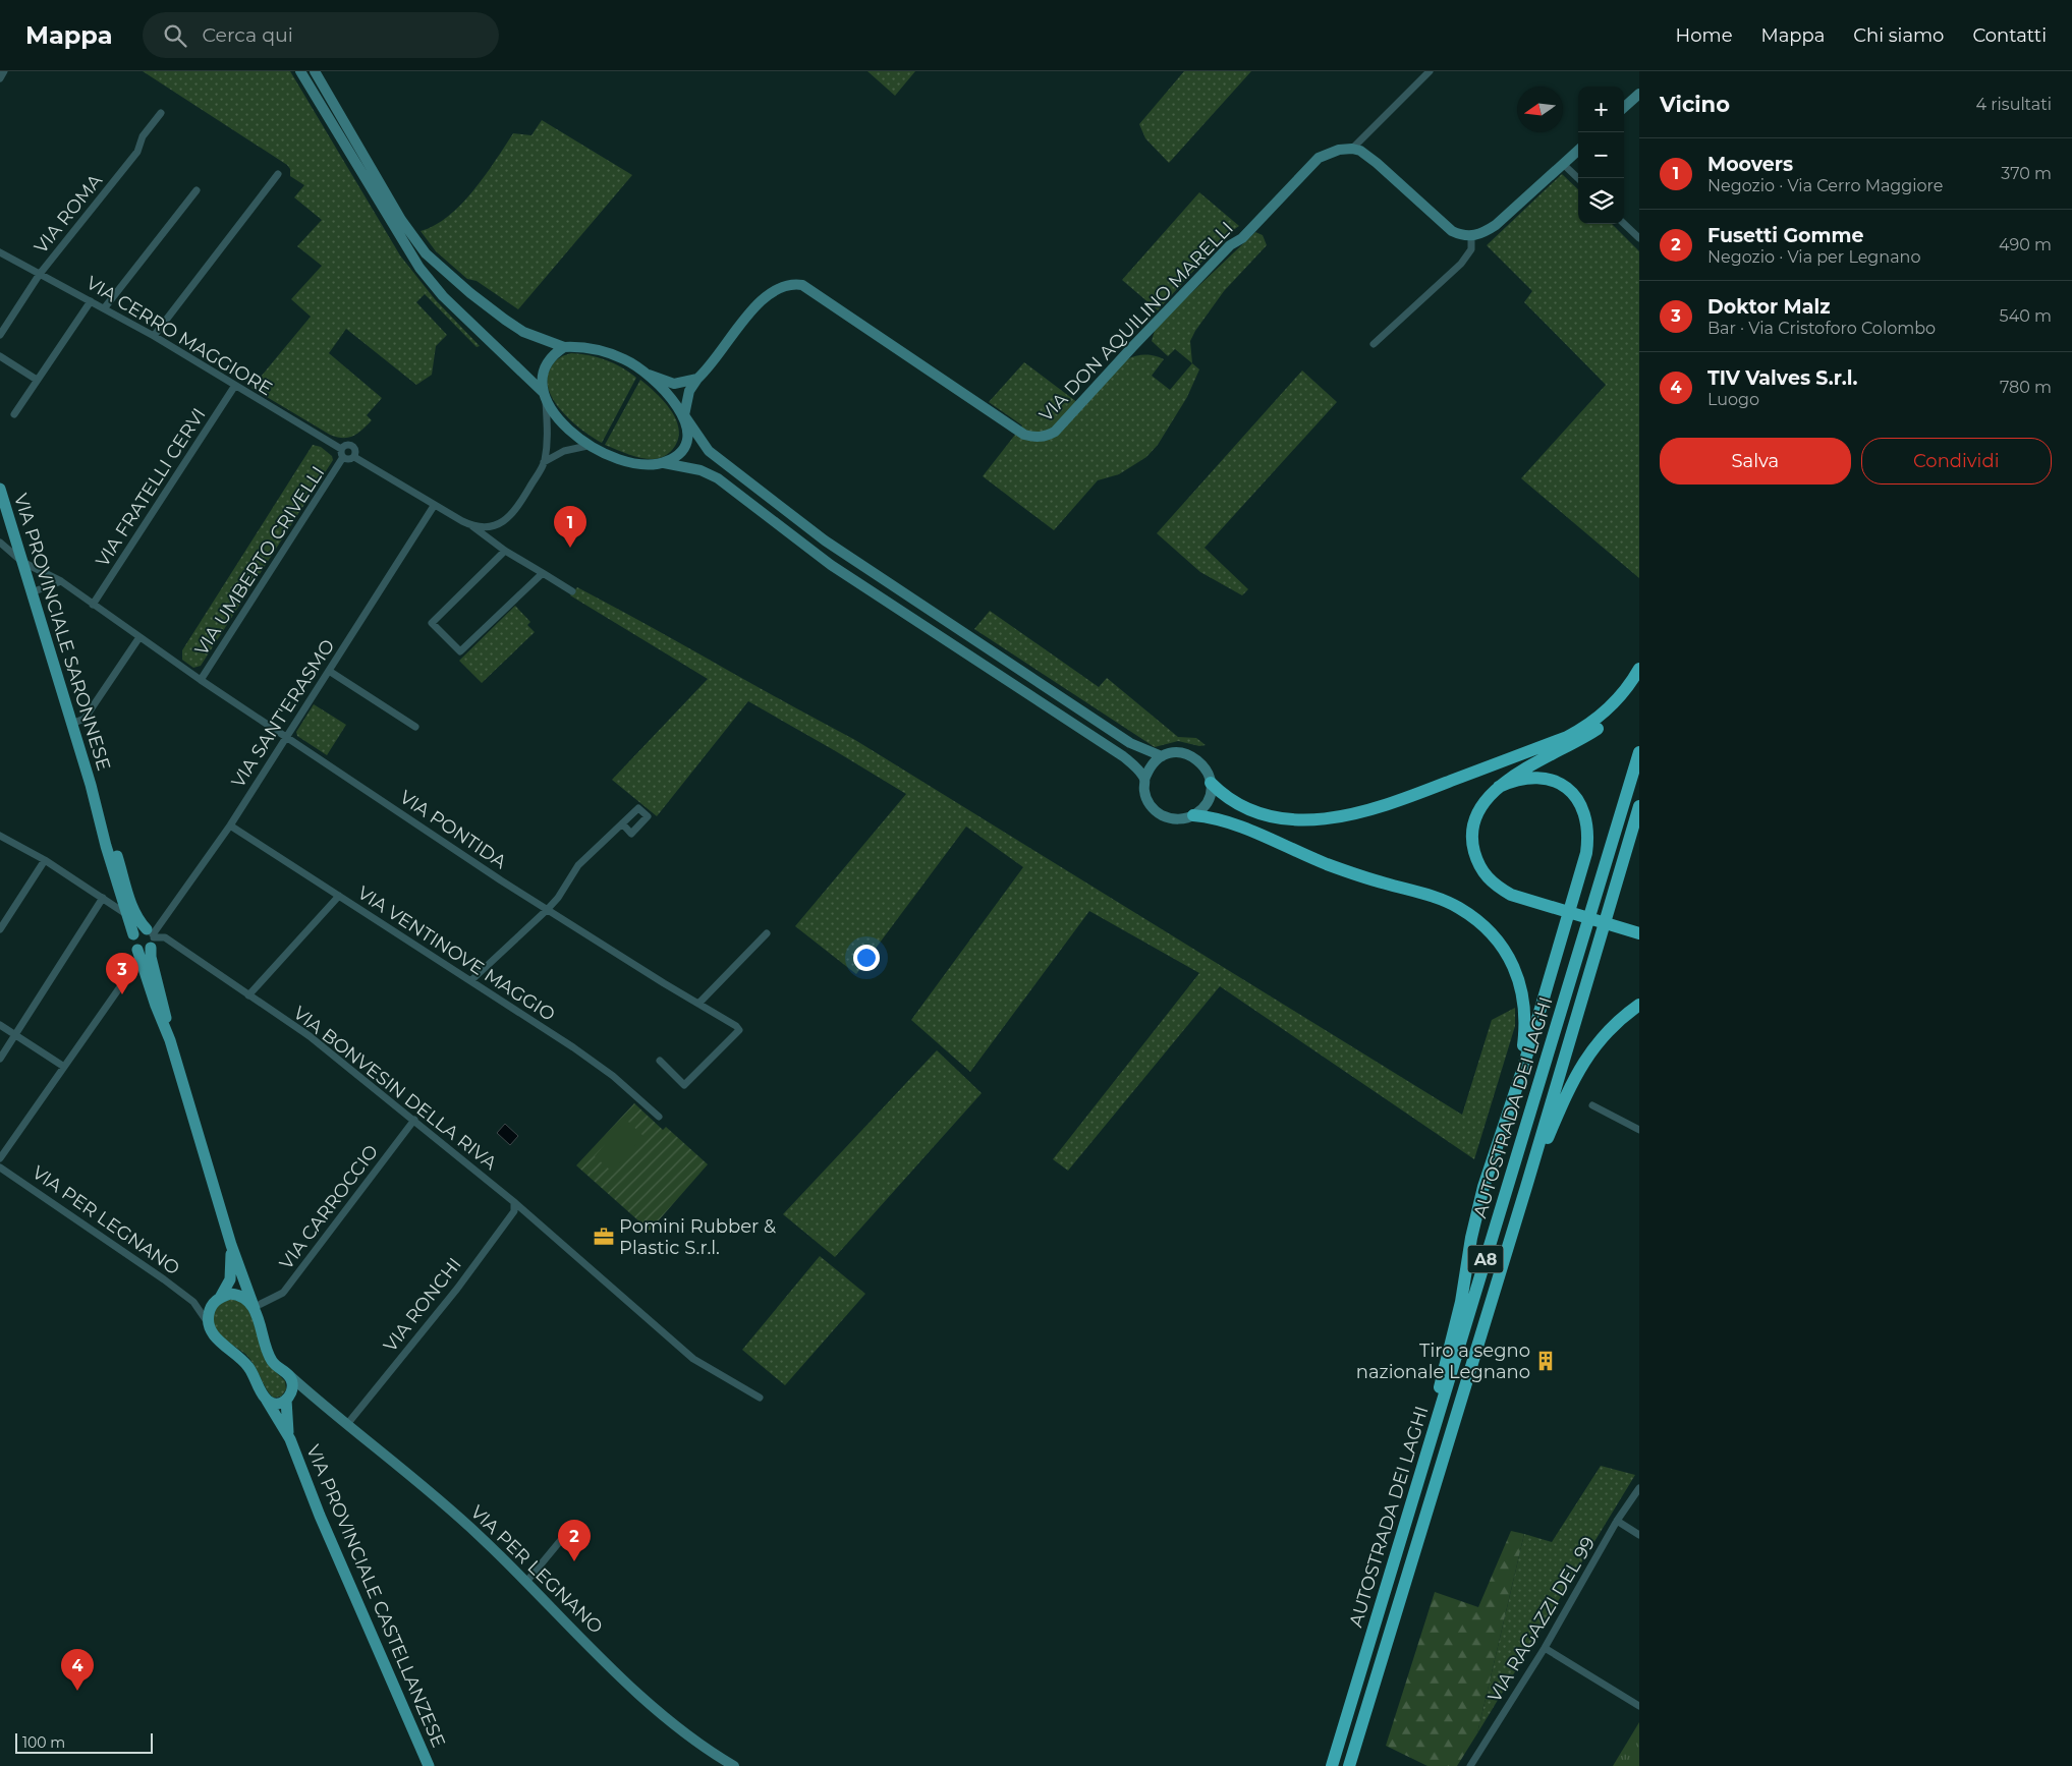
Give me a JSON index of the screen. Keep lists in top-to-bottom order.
{
  "streets": {
    "highway": ["AUTOSTRADA DEI LAGHI", "A8"],
    "main road": ["VIA PROVINCIALE SARONNESE", "VIA PROVINCIALE CASTELLANZESE"],
    "street": [
      "VIA ROMA",
      "VIA DON AQUILINO MARELLI",
      "VIA CERRO MAGGIORE",
      "VIA FRATELLI CERVI",
      "VIA UMBERTO CRIVELLI",
      "VIA SANT'ERASMO",
      "VIA PONTIDA",
      "VIA VENTINOVE MAGGIO",
      "VIA BONVESIN DELLA RIVA",
      "VIA CARROCCIO",
      "VIA PER LEGNANO",
      "VIA RONCHI",
      "VIA RAGAZZI DEL 99"
    ]
  },
  "crossings": [
    ["VIA ROMA", "VIA CERRO MAGGIORE"],
    ["VIA CERRO MAGGIORE", "VIA FRATELLI CERVI"],
    ["VIA CERRO MAGGIORE", "VIA UMBERTO CRIVELLI"],
    ["VIA FRATELLI CERVI", "VIA PONTIDA"],
    ["VIA UMBERTO CRIVELLI", "VIA PONTIDA"],
    ["VIA PROVINCIALE SARONNESE", "VIA SANT'ERASMO"],
    ["VIA PROVINCIALE SARONNESE", "VIA PONTIDA"],
    ["VIA PROVINCIALE SARONNESE", "VIA BONVESIN DELLA RIVA"],
    ["VIA PROVINCIALE SARONNESE", "VIA CARROCCIO"],
    ["VIA PROVINCIALE SARONNESE", "VIA PER LEGNANO"],
    ["VIA PROVINCIALE SARONNESE", "VIA PROVINCIALE CASTELLANZESE"],
    ["VIA SANT'ERASMO", "VIA PONTIDA"],
    ["VIA SANT'ERASMO", "VIA VENTINOVE MAGGIO"],
    ["VIA SANT'ERASMO", "VIA BONVESIN DELLA RIVA"],
    ["VIA BONVESIN DELLA RIVA", "VIA CARROCCIO"],
    ["VIA BONVESIN DELLA RIVA", "VIA RONCHI"],
    ["VIA PER LEGNANO", "VIA RONCHI"],
    ["VIA PER LEGNANO", "VIA PROVINCIALE CASTELLANZESE"]
  ],
  "places": {
    "office": ["Pomini Rubber & Plastic S.r.l."],
    "building": ["Tiro a segno nazionale Legnano"]
  },
  "scale_bar": "100 m",
  "north": "left",
  "page": {
    "header": "Mappa",
    "search": "Cerca qui",
    "nav": [
      "Home",
      "Mappa",
      "Chi siamo",
      "Contatti"
    ],
    "heading": ["Vicino", "4 risultati"],
    "map_buttons": ["+", "−"],
    "list": [
      {
        "mark": "1",
        "name": "Moovers",
        "note": "Negozio · Via Cerro Maggiore",
        "value": "370 m"
      },
      {
        "mark": "2",
        "name": "Fusetti Gomme",
        "note": "Negozio · Via per Legnano",
        "value": "490 m"
      },
      {
        "mark": "3",
        "name": "Doktor Malz",
        "note": "Bar · Via Cristoforo Colombo",
        "value": "540 m"
      },
      {
        "mark": "4",
        "name": "TIV Valves S.r.l.",
        "note": "Luogo",
        "value": "780 m"
      }
    ],
    "buttons": ["Salva", "Condividi"],
    "pins": [
      "1",
      "3",
      "2",
      "4"
    ],
    "scale": "100 m"
  }
}
